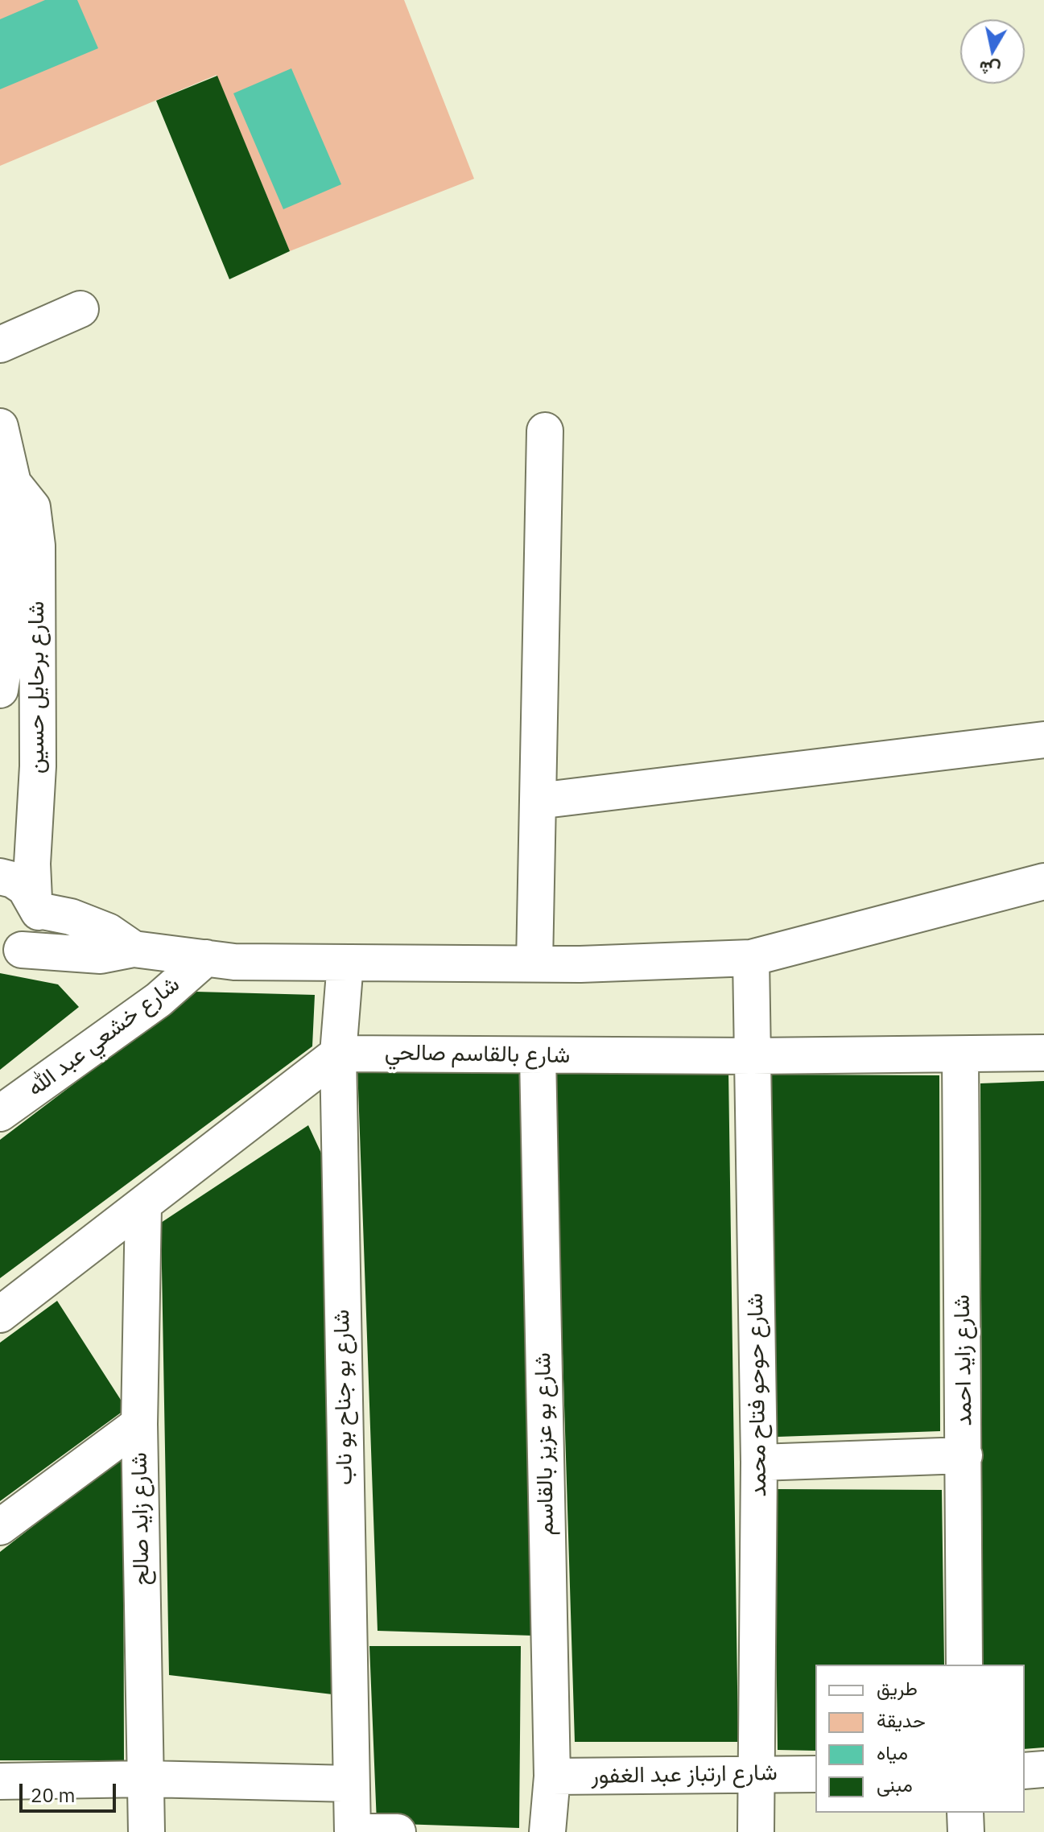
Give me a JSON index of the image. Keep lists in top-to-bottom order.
{
  "streets": {
    "street": [
      "شارع برحايل حسين",
      "شارع خشعي عبد الله",
      "شارع بالقاسم صالحي",
      "شارع زايد احمد",
      "شارع حوحو فتاح محمد",
      "شارع بو جناح بو ناب",
      "شارع بو عزيز بالقاسم",
      "شارع زايد صالح",
      "شارع ارتباز عبد الغفور"
    ]
  },
  "crossings": [
    ["شارع بالقاسم صالحي", "شارع زايد احمد"],
    ["شارع بالقاسم صالحي", "شارع حوحو فتاح محمد"],
    ["شارع بالقاسم صالحي", "شارع بو جناح بو ناب"],
    ["شارع بالقاسم صالحي", "شارع بو عزيز بالقاسم"],
    ["شارع حوحو فتاح محمد", "شارع ارتباز عبد الغفور"],
    ["شارع بو عزيز بالقاسم", "شارع ارتباز عبد الغفور"]
  ],
  "legend": [
    "طريق",
    "حديقة",
    "مياه",
    "مبنى"
  ],
  "scale_bar": "20 m",
  "north": "bottom"
}
